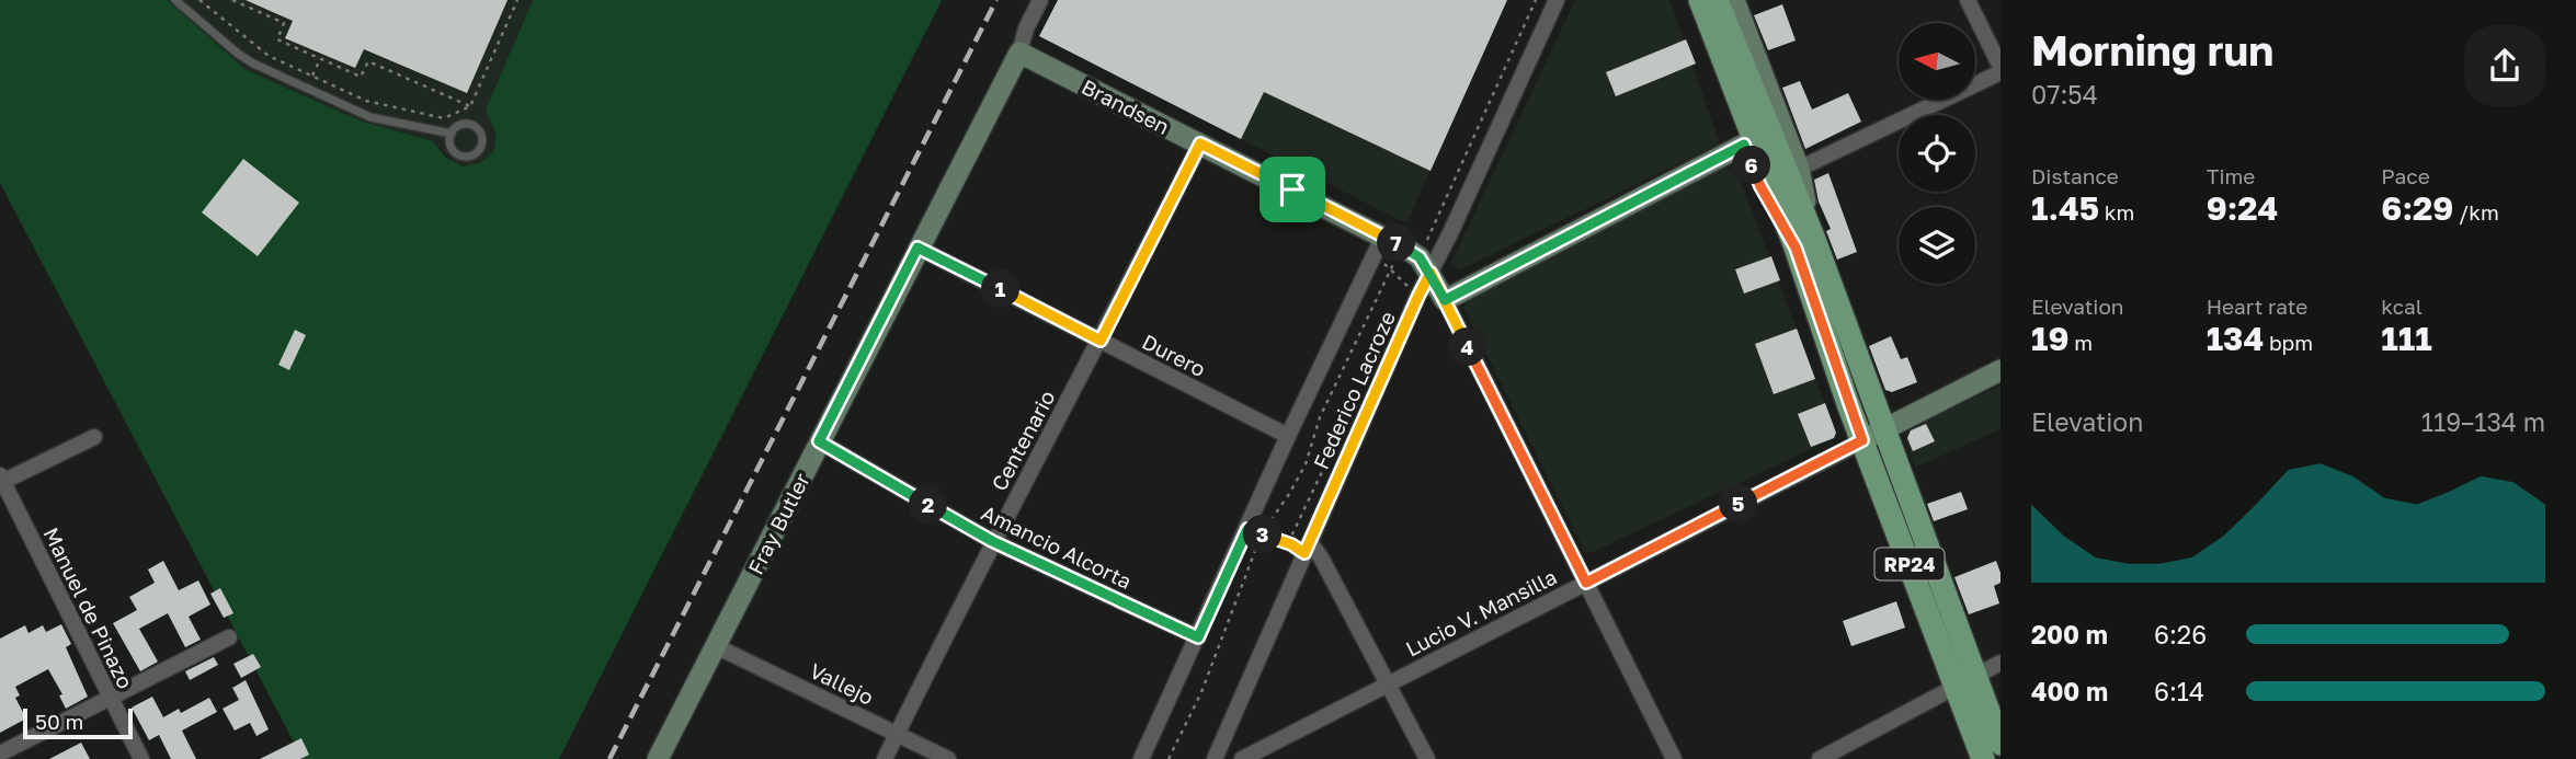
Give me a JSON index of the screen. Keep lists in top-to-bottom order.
{
  "streets": {
    "main road": ["RP24"],
    "street": [
      "Brandsen",
      "Durero",
      "Federico Lacroze",
      "Centenario",
      "Fray Butler",
      "Amancio Alcorta",
      "Manuel de Pinazo",
      "Lucio V. Mansilla",
      "Vallejo"
    ]
  },
  "crossings": [
    ["Brandsen", "Federico Lacroze"],
    ["Brandsen", "Centenario"],
    ["Brandsen", "Fray Butler"],
    ["Durero", "Federico Lacroze"],
    ["Durero", "Centenario"],
    ["Durero", "Fray Butler"],
    ["Federico Lacroze", "Amancio Alcorta"],
    ["Centenario", "Amancio Alcorta"],
    ["Centenario", "Vallejo"],
    ["Fray Butler", "Amancio Alcorta"],
    ["Fray Butler", "Vallejo"],
    ["RP24", "Lucio V. Mansilla"]
  ],
  "scale_bar": "50 m",
  "north": "left",
  "page": {
    "heading": ["Morning run", "07:54"],
    "stats": [
      ["Distance", "1.45 km"],
      ["Time", "9:24"],
      ["Pace", "6:29 /km"],
      ["Elevation", "19 m"],
      ["Heart rate", "134 bpm"],
      ["kcal", "111"]
    ],
    "pins": [
      "6",
      "7",
      "1",
      "4",
      "5",
      "2",
      "3"
    ],
    "chart": ["Elevation", "119–134 m"],
    "list": [
      {
        "name": "200 m",
        "note": "6:26"
      },
      {
        "name": "400 m",
        "note": "6:14"
      }
    ],
    "scale": "50 m"
  }
}
